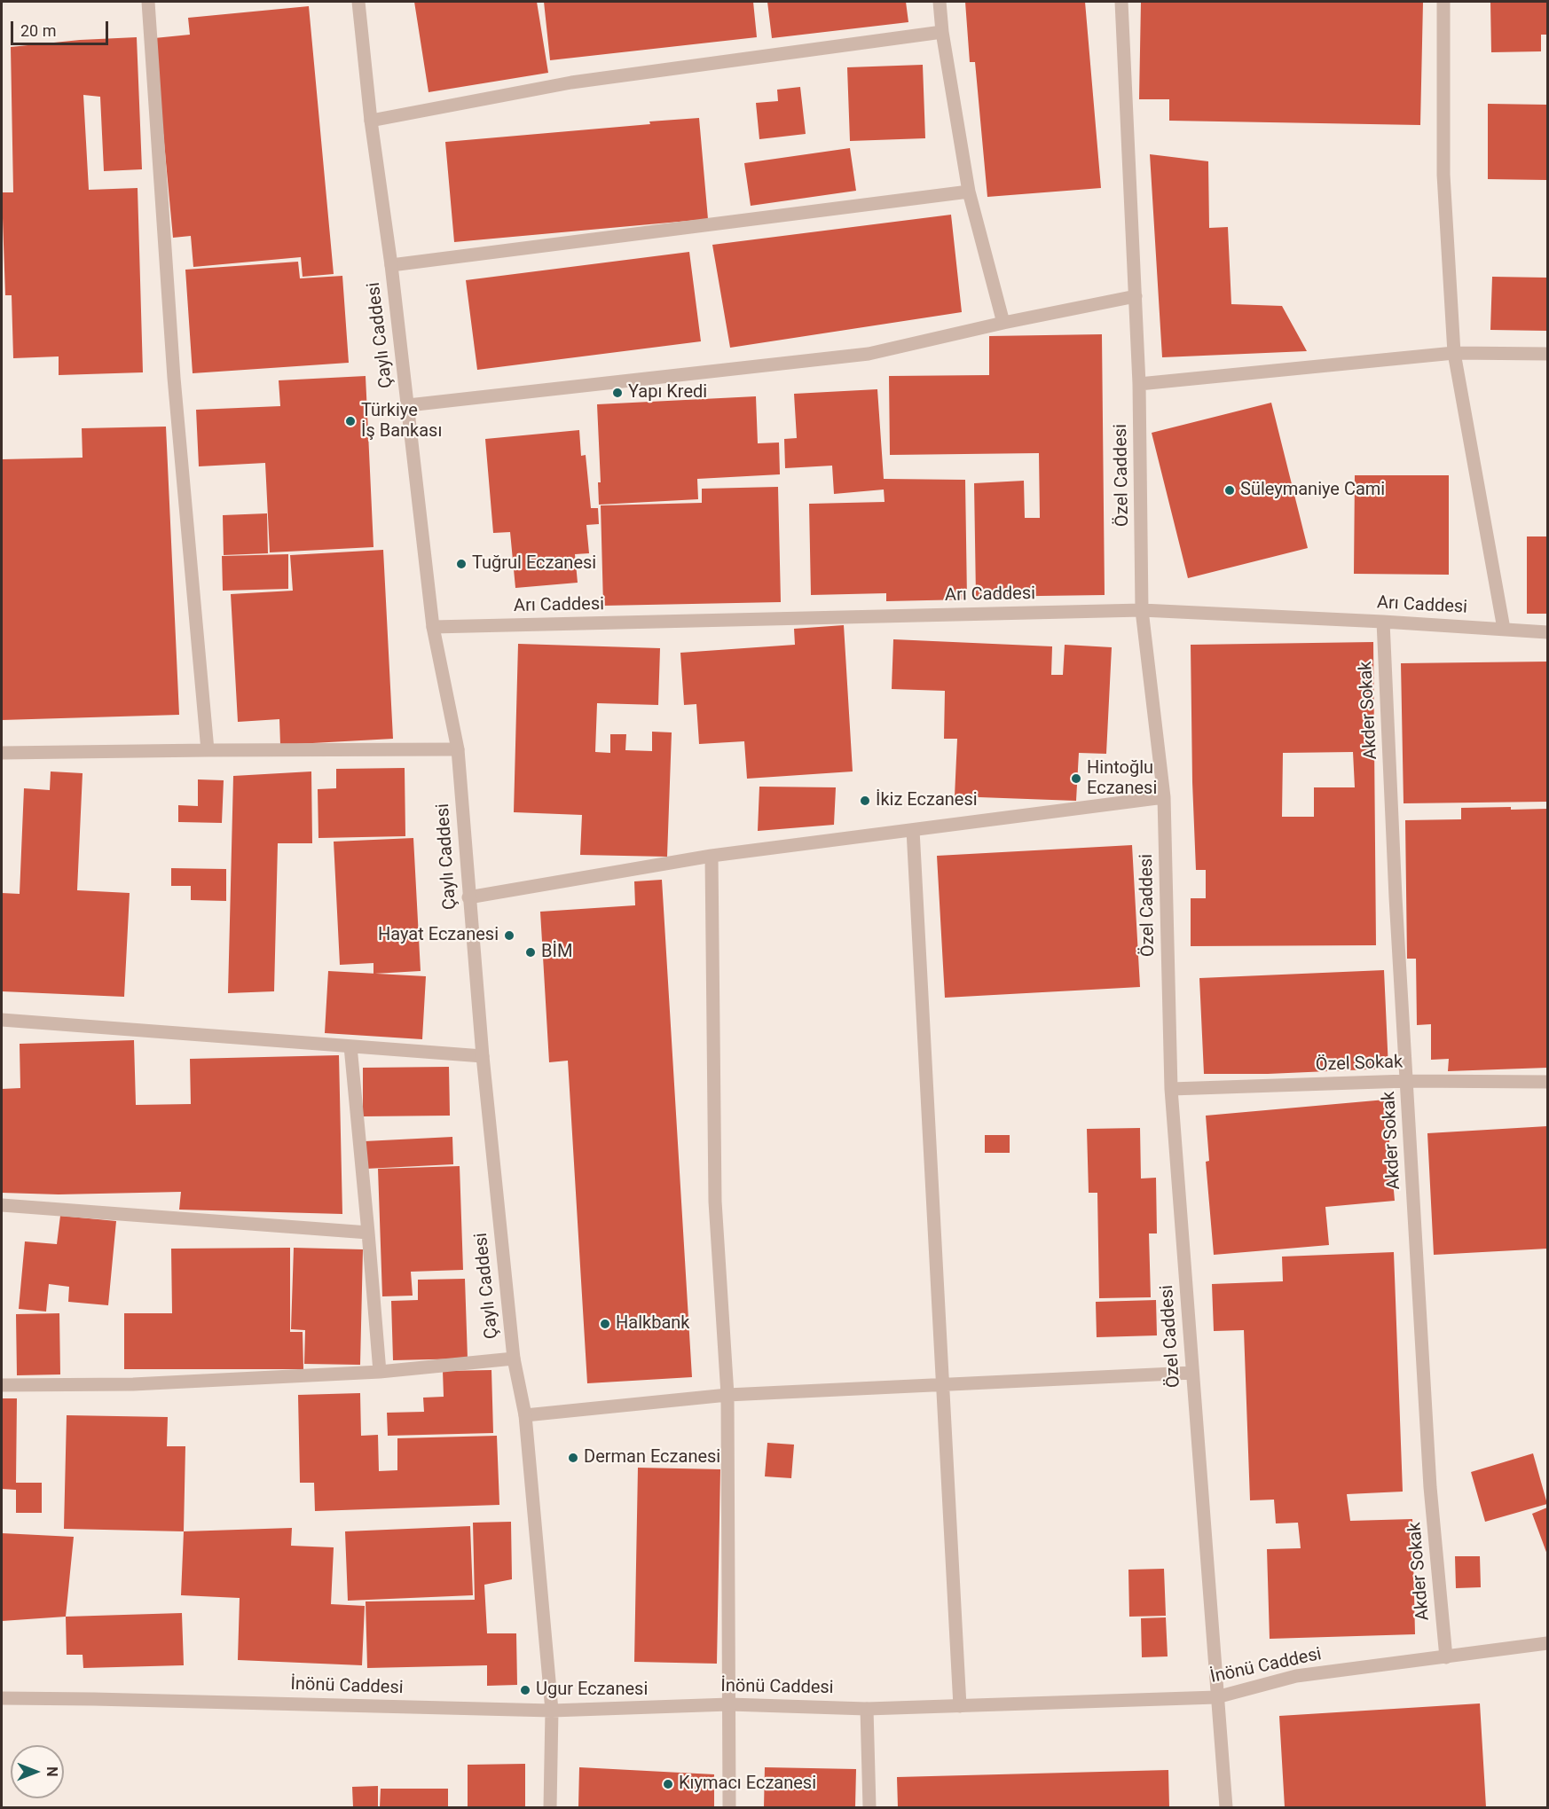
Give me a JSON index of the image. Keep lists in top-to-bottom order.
{
  "streets": {
    "street": [
      "Çaylı Caddesi",
      "Özel Caddesi",
      "Arı Caddesi",
      "Akder Sokak",
      "Özel Sokak",
      "İnönü Caddesi"
    ]
  },
  "crossings": [
    ["Çaylı Caddesi", "Arı Caddesi"],
    ["Çaylı Caddesi", "İnönü Caddesi"],
    ["Özel Caddesi", "Arı Caddesi"],
    ["Özel Caddesi", "Özel Sokak"],
    ["Özel Caddesi", "İnönü Caddesi"],
    ["Arı Caddesi", "Akder Sokak"],
    ["Akder Sokak", "Özel Sokak"],
    ["Akder Sokak", "İnönü Caddesi"]
  ],
  "places": [
    "Yapı Kredi",
    "Türkiye İş Bankası",
    "Süleymaniye Cami",
    "Tuğrul Eczanesi",
    "Hintoğlu Eczanesi",
    "İkiz Eczanesi",
    "Hayat Eczanesi",
    "BİM",
    "Halkbank",
    "Derman Eczanesi",
    "Ugur Eczanesi",
    "Kıymacı Eczanesi"
  ],
  "scale_bar": "20 m",
  "north": "right"
}
